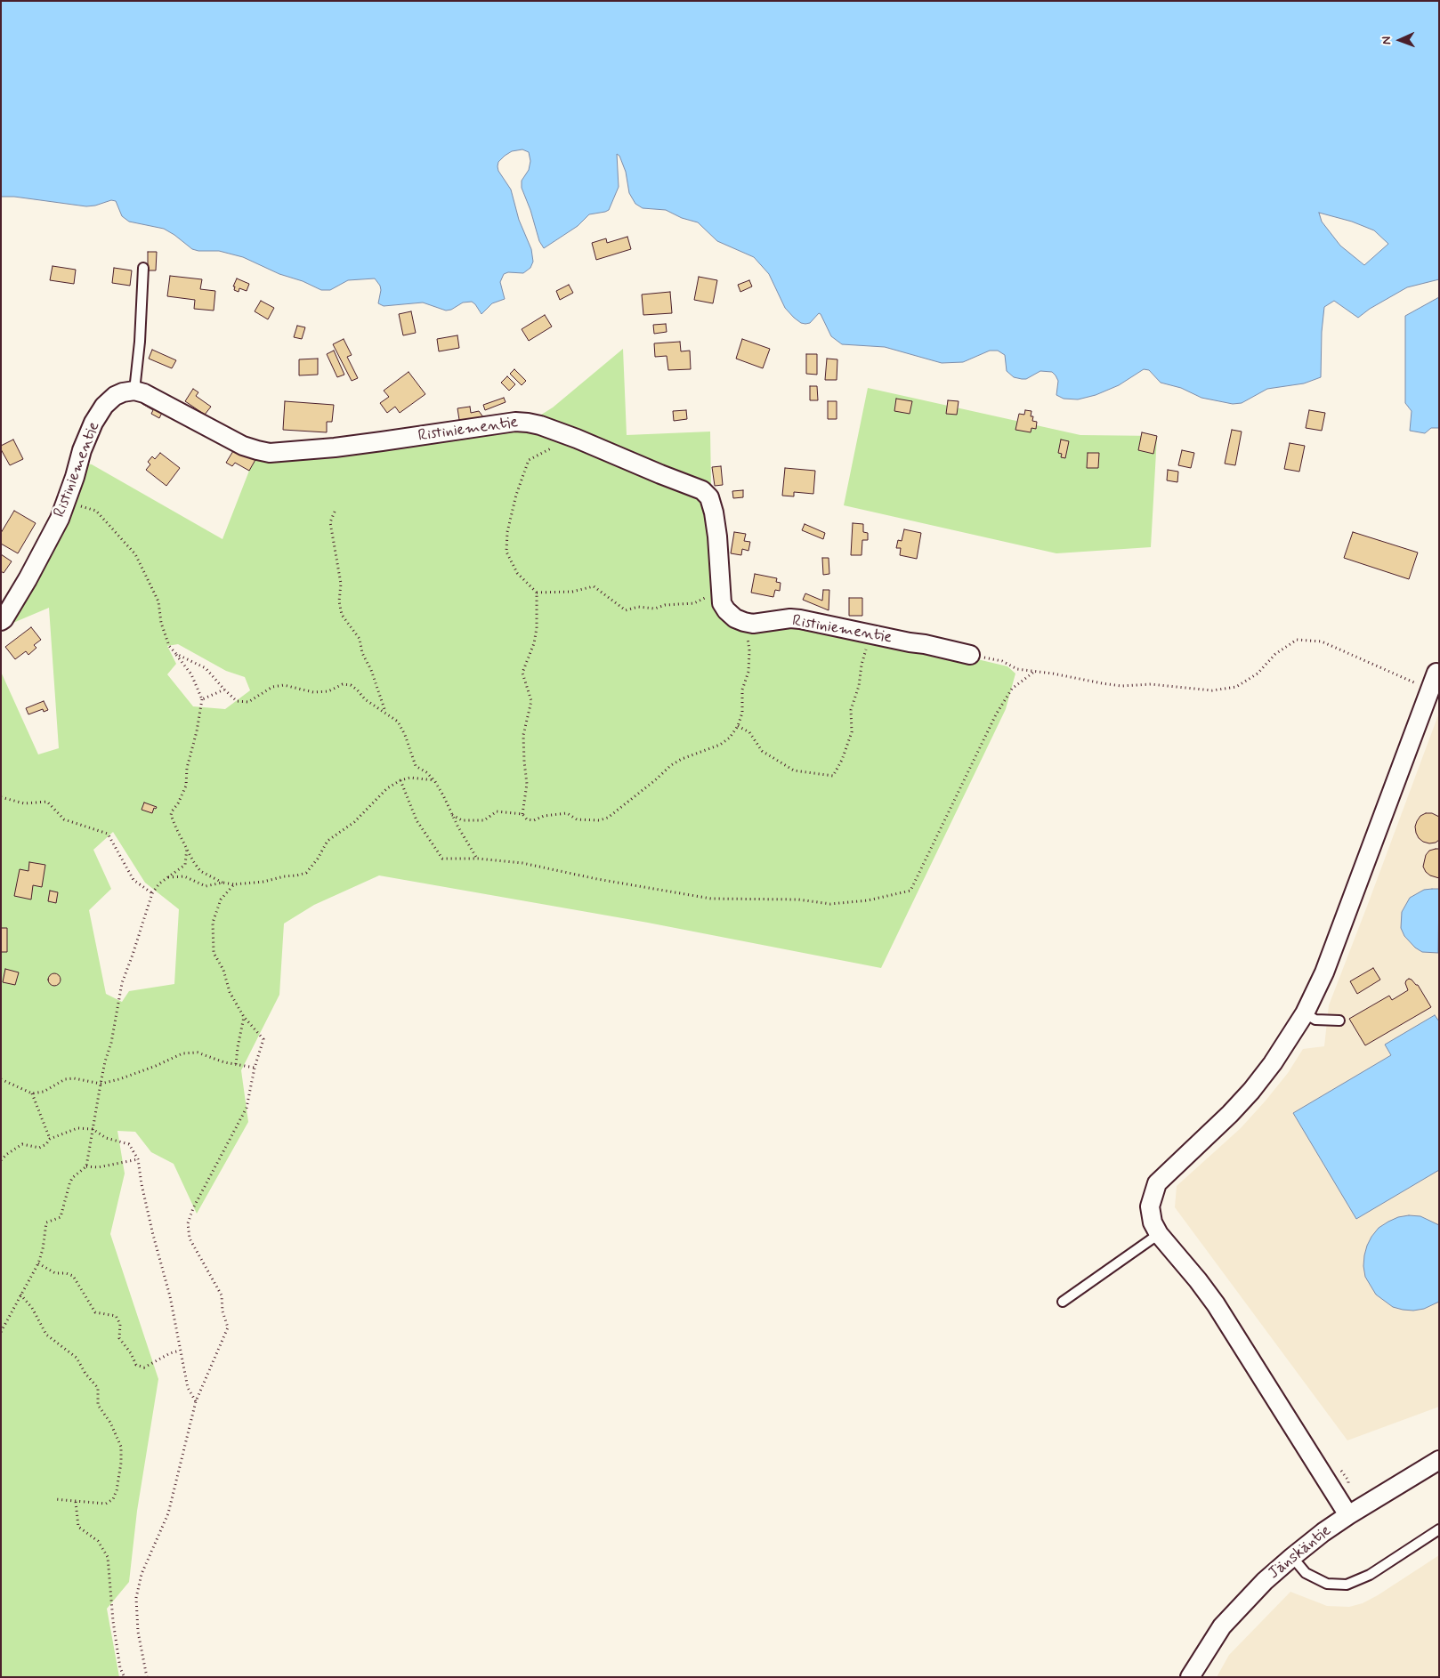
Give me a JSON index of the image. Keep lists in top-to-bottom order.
{
  "streets": {
    "street": ["Ristiniementie", "Jänskäntie"]
  },
  "north": "left"
}
